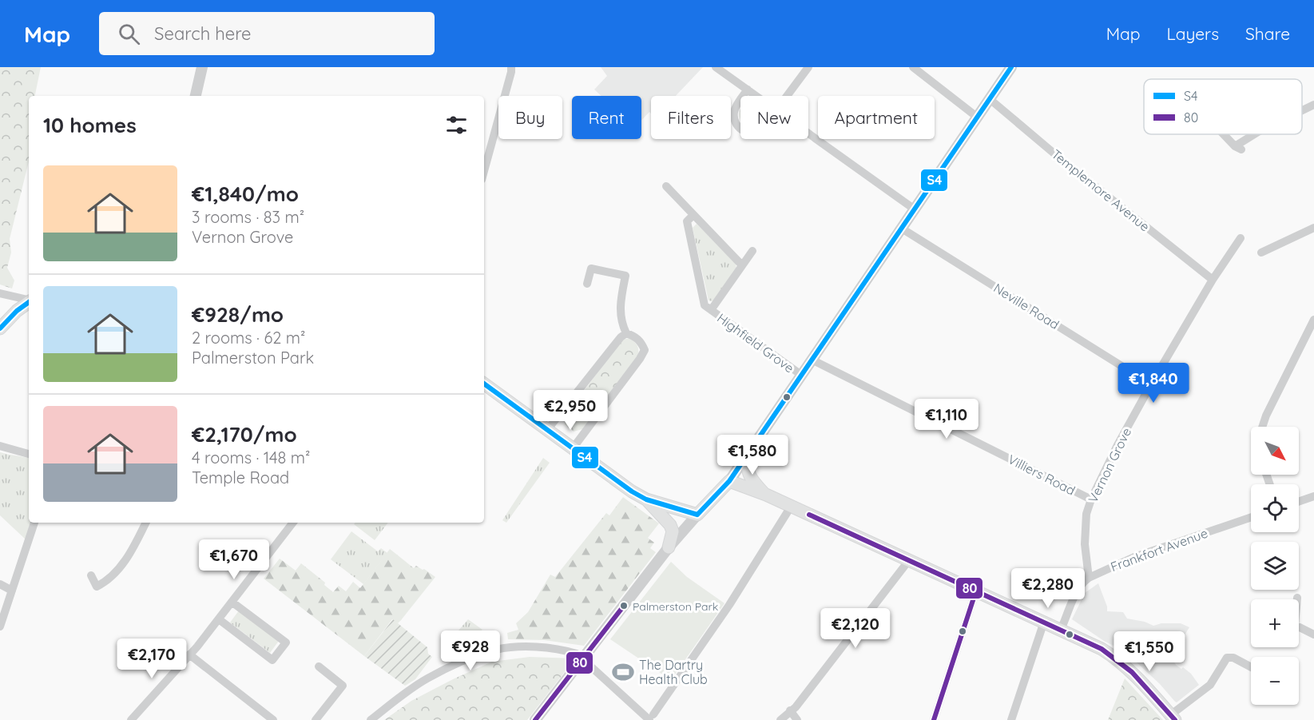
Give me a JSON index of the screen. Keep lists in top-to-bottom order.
{
  "streets": {
    "street": [
      "Templemore Avenue",
      "Neville Road",
      "Highfield Grove",
      "Vernon Grove",
      "Villiers Road",
      "Frankfort Avenue"
    ]
  },
  "crossings": [
    ["Templemore Avenue", "Vernon Grove"],
    ["Neville Road", "Vernon Grove"],
    ["Vernon Grove", "Villiers Road"],
    ["Vernon Grove", "Frankfort Avenue"]
  ],
  "places": {
    "other": ["Palmerston Park"],
    "sports": ["The Dartry Health Club"]
  },
  "lines": ["transit line S4", "transit line 80"],
  "legend": ["S4", "80"],
  "north": "bottom right",
  "page": {
    "header": "Map",
    "search": "Search here",
    "nav": ["Map", "Layers", "Share"],
    "chip": [
      "Buy",
      "Rent",
      "Filters",
      "New",
      "Apartment"
    ],
    "heading": "10 homes",
    "list": [
      {
        "name": "€1,840/mo",
        "note": "3 rooms · 83 m² · Vernon Grove"
      },
      {
        "name": "€928/mo",
        "note": "2 rooms · 62 m² · Palmerston Park"
      },
      {
        "name": "€2,170/mo",
        "note": "4 rooms · 148 m² · Temple Road"
      }
    ],
    "price": [
      "€1,840",
      "€2,950",
      "€1,110",
      "€1,580",
      "€1,670",
      "€2,280",
      "€2,120",
      "€928",
      "€1,550",
      "€2,170"
    ],
    "map_buttons": ["+", "−"]
  }
}
